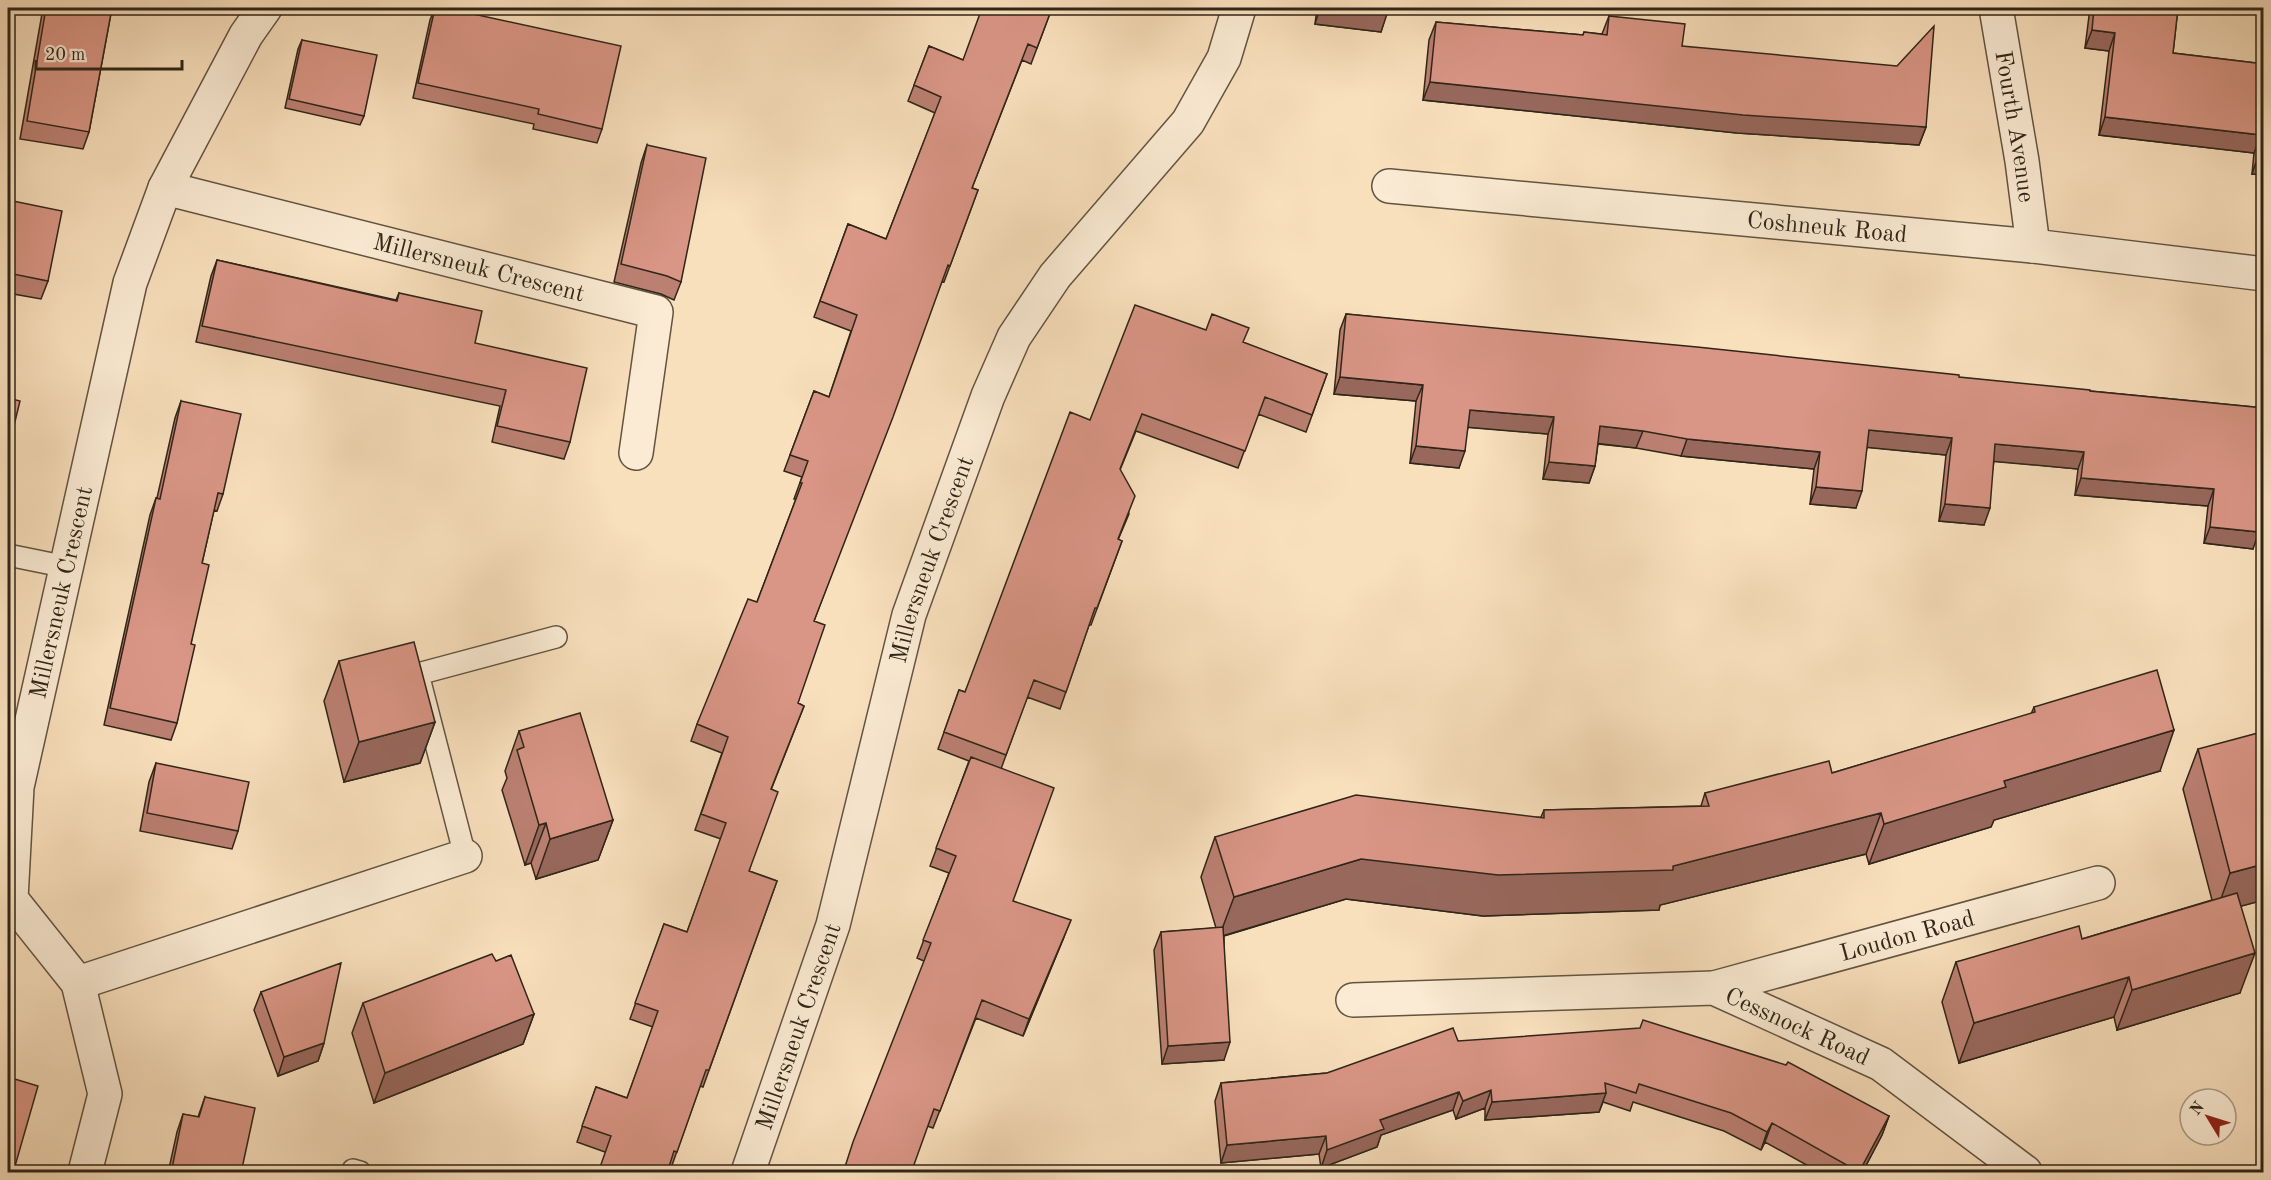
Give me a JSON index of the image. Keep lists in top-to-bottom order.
{
  "streets": {
    "street": [
      "Fourth Avenue",
      "Coshneuk Road",
      "Millersneuk Crescent",
      "Loudon Road",
      "Cessnock Road"
    ]
  },
  "crossings": [
    ["Fourth Avenue", "Coshneuk Road"],
    ["Loudon Road", "Cessnock Road"]
  ],
  "scale_bar": "20 m",
  "north": "top left"
}
